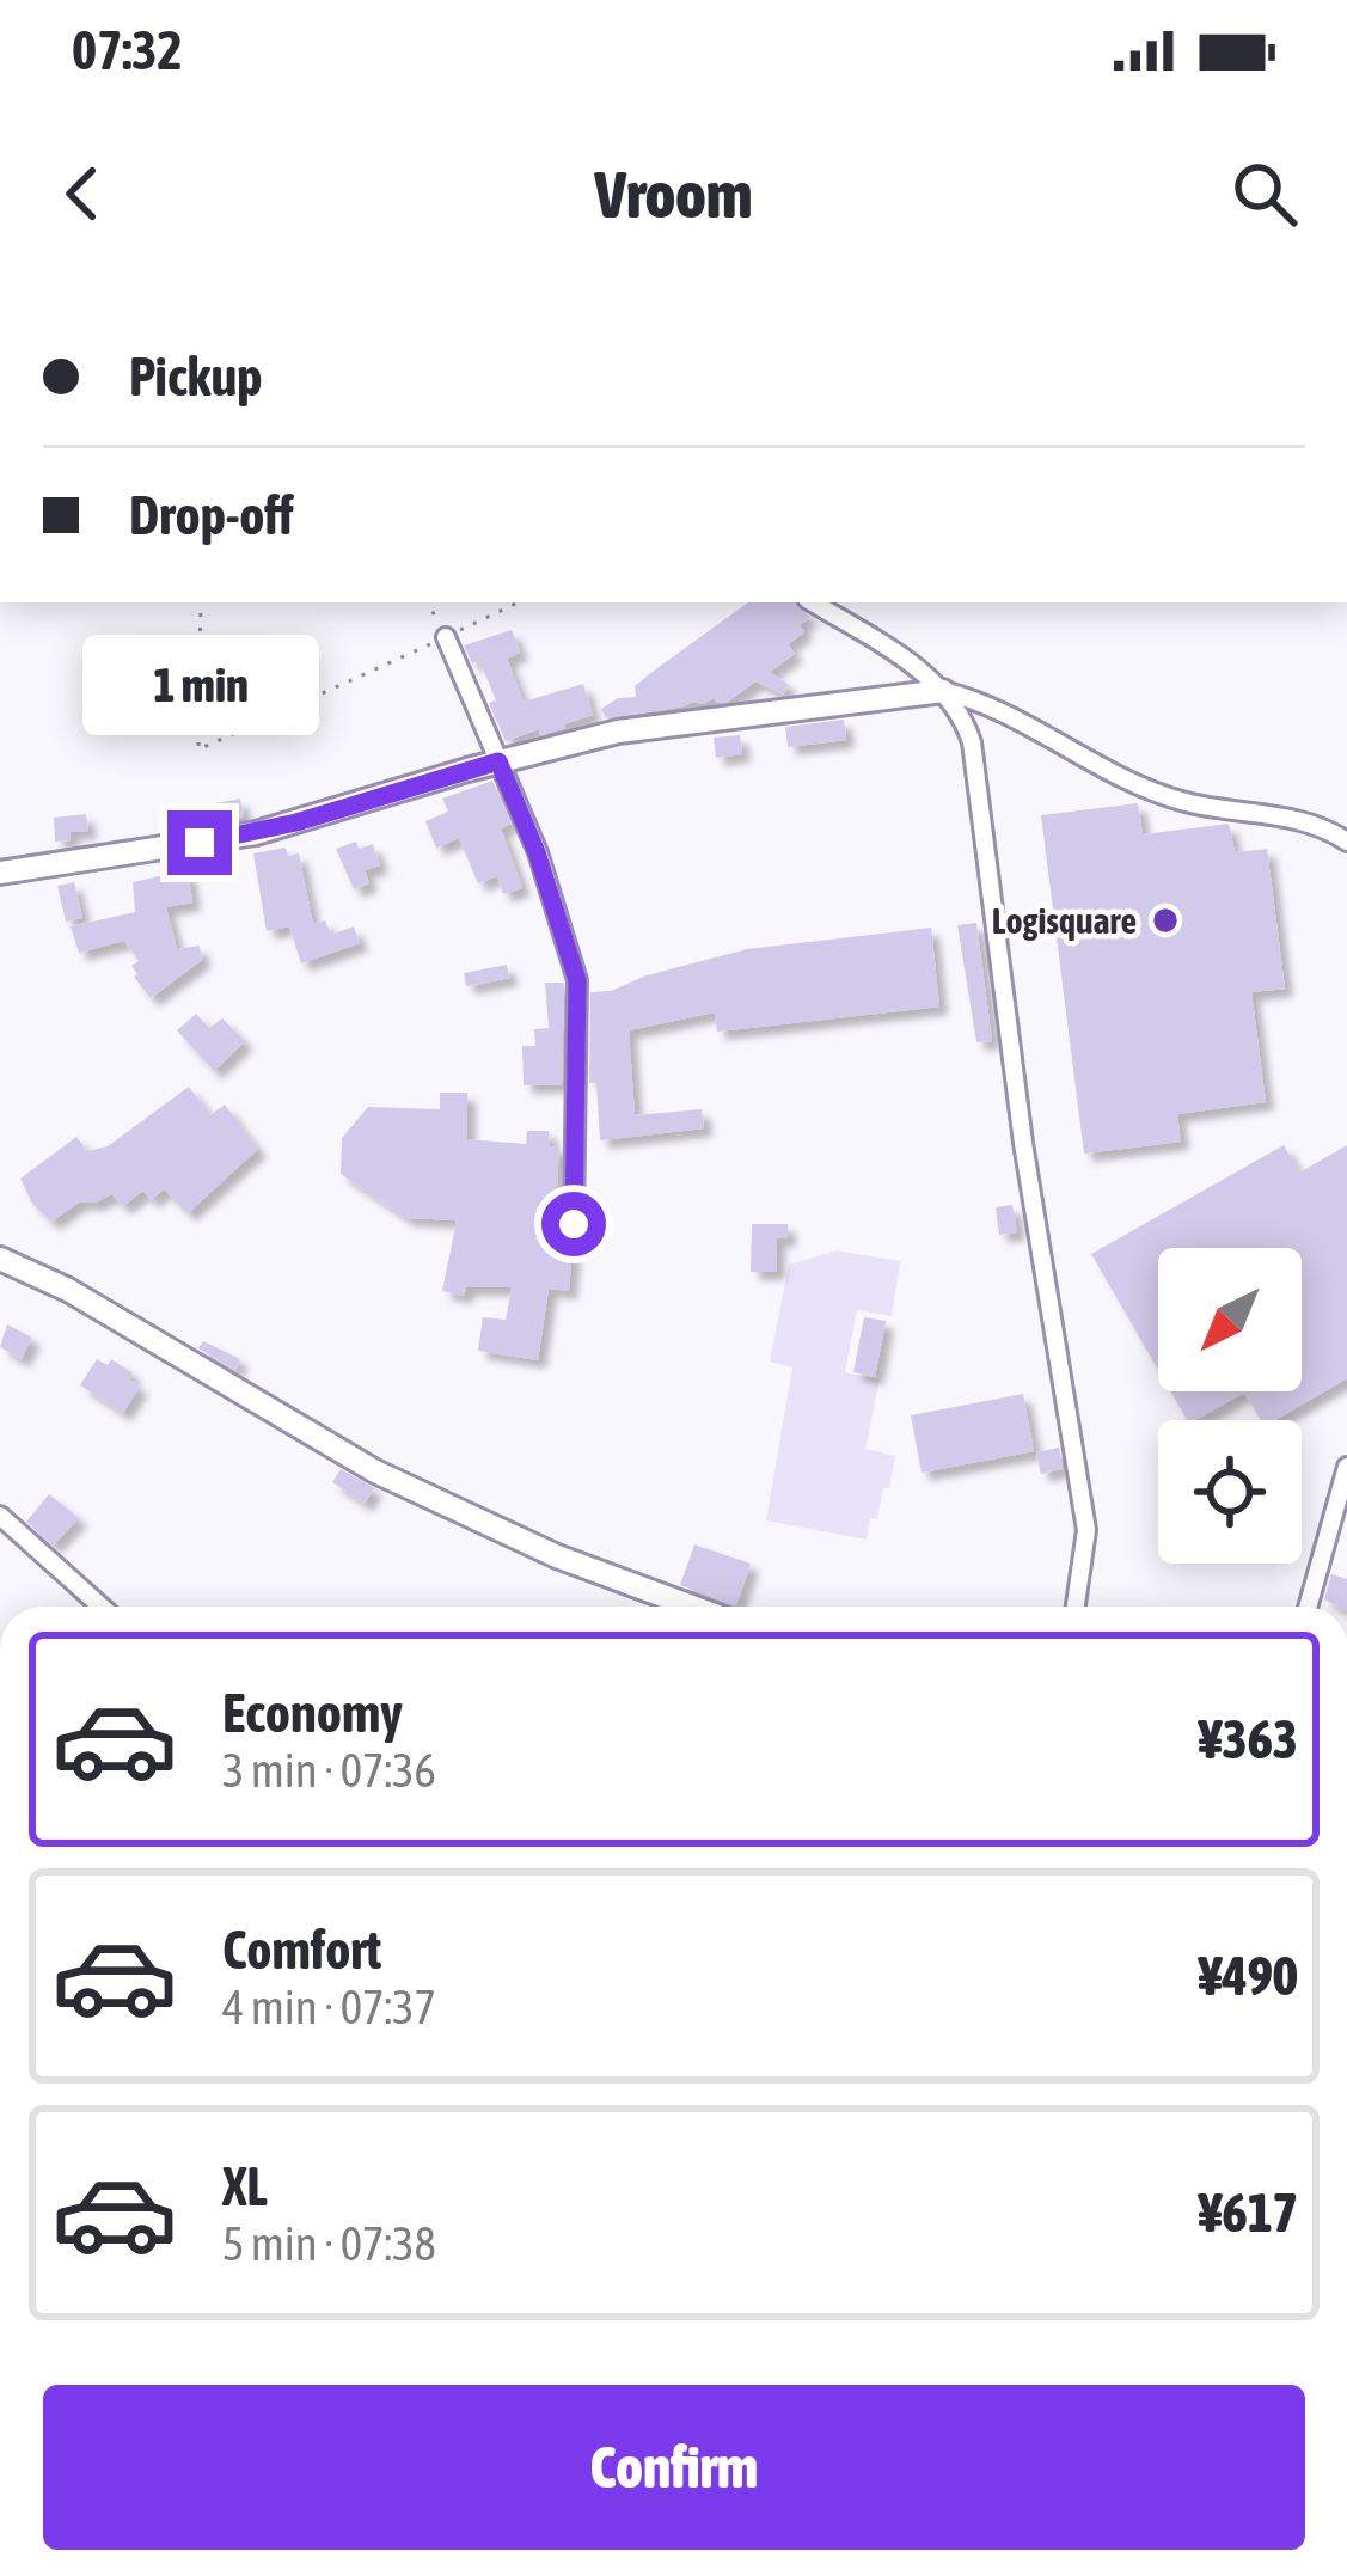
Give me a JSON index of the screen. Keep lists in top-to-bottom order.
{
  "places": ["Logisquare"],
  "north": "bottom left",
  "page": {
    "status": "07:32",
    "header": "Vroom",
    "banner": ["Pickup", "Drop-off"],
    "bubble": "1 min",
    "list": [
      {
        "name": "Economy",
        "note": "3 min · 07:36",
        "value": "¥363"
      },
      {
        "name": "Comfort",
        "note": "4 min · 07:37",
        "value": "¥490"
      },
      {
        "name": "XL",
        "note": "5 min · 07:38",
        "value": "¥617"
      }
    ],
    "buttons": "Confirm"
  }
}
